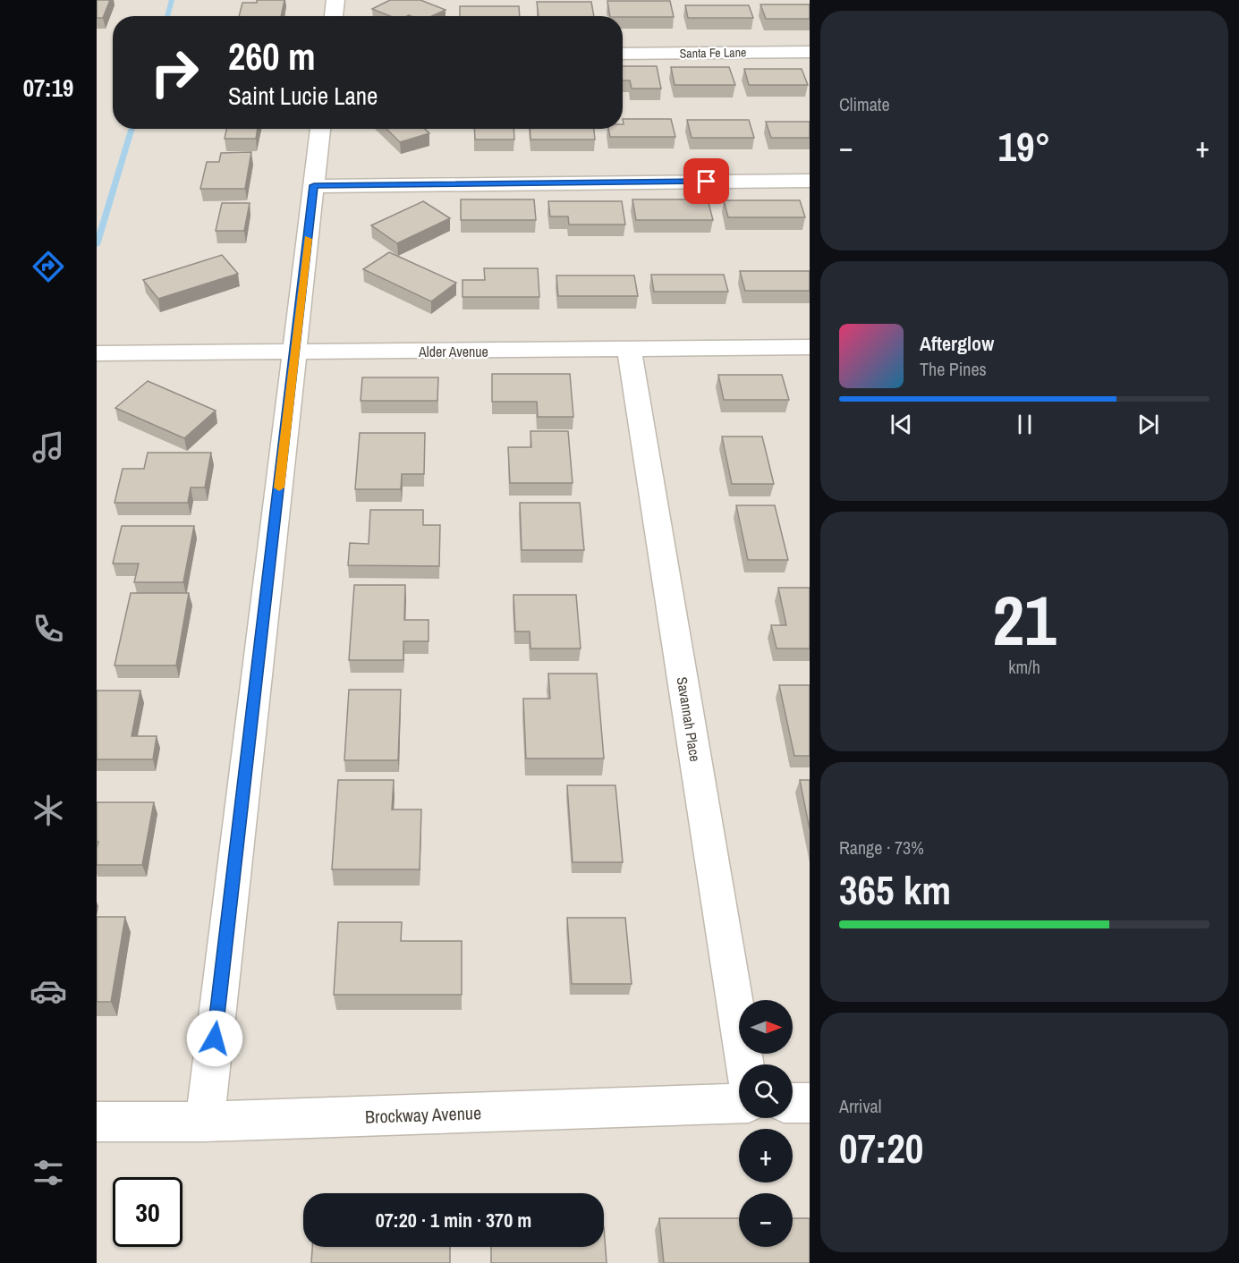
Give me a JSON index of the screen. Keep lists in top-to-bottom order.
{
  "streets": {
    "street": [
      "Santa Fe Lane",
      "Alder Avenue",
      "Savannah Place",
      "Brockway Avenue"
    ]
  },
  "crossings": [
    ["Alder Avenue", "Savannah Place"]
  ],
  "north": "right",
  "page": {
    "tabs": "07:19",
    "tile": [
      "Climate",
      ["21", "km/h"],
      ["Range · 73%", "365 km"],
      ["Arrival", "07:20"]
    ],
    "turn": ["260 m", "Saint Lucie Lane"],
    "heat": ["−", "19°", "+"],
    "song": ["Afterglow", "The Pines"],
    "map_buttons": ["+", "−"],
    "limit": "30",
    "trip": "07:20 · 1 min · 370 m"
  }
}
